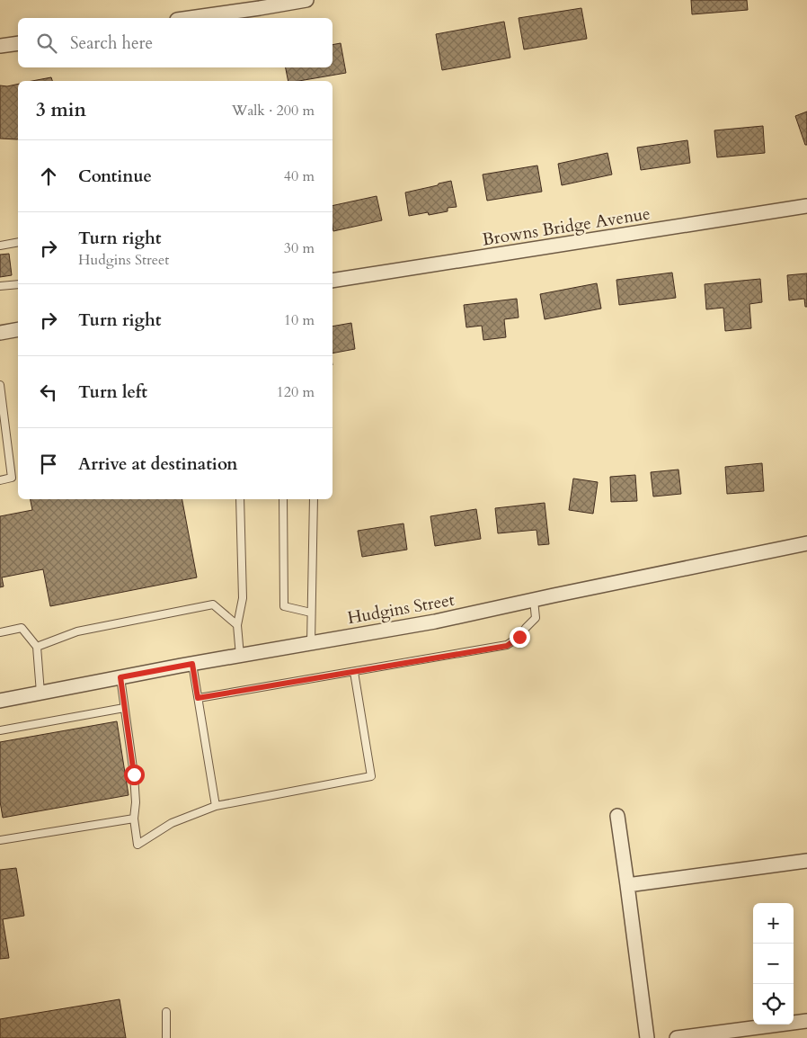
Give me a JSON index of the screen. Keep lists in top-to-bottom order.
{
  "streets": {
    "street": ["Browns Bridge Avenue", "Hudgins Street"]
  },
  "page": {
    "search": "Search here",
    "heading": ["3 min", "Walk · 200 m"],
    "list": [
      ["Continue", "40 m"],
      ["Turn right", "Hudgins Street", "30 m"],
      ["Turn right", "10 m"],
      ["Turn left", "120 m"],
      "Arrive at destination"
    ],
    "map_buttons": ["+", "−"]
  }
}
